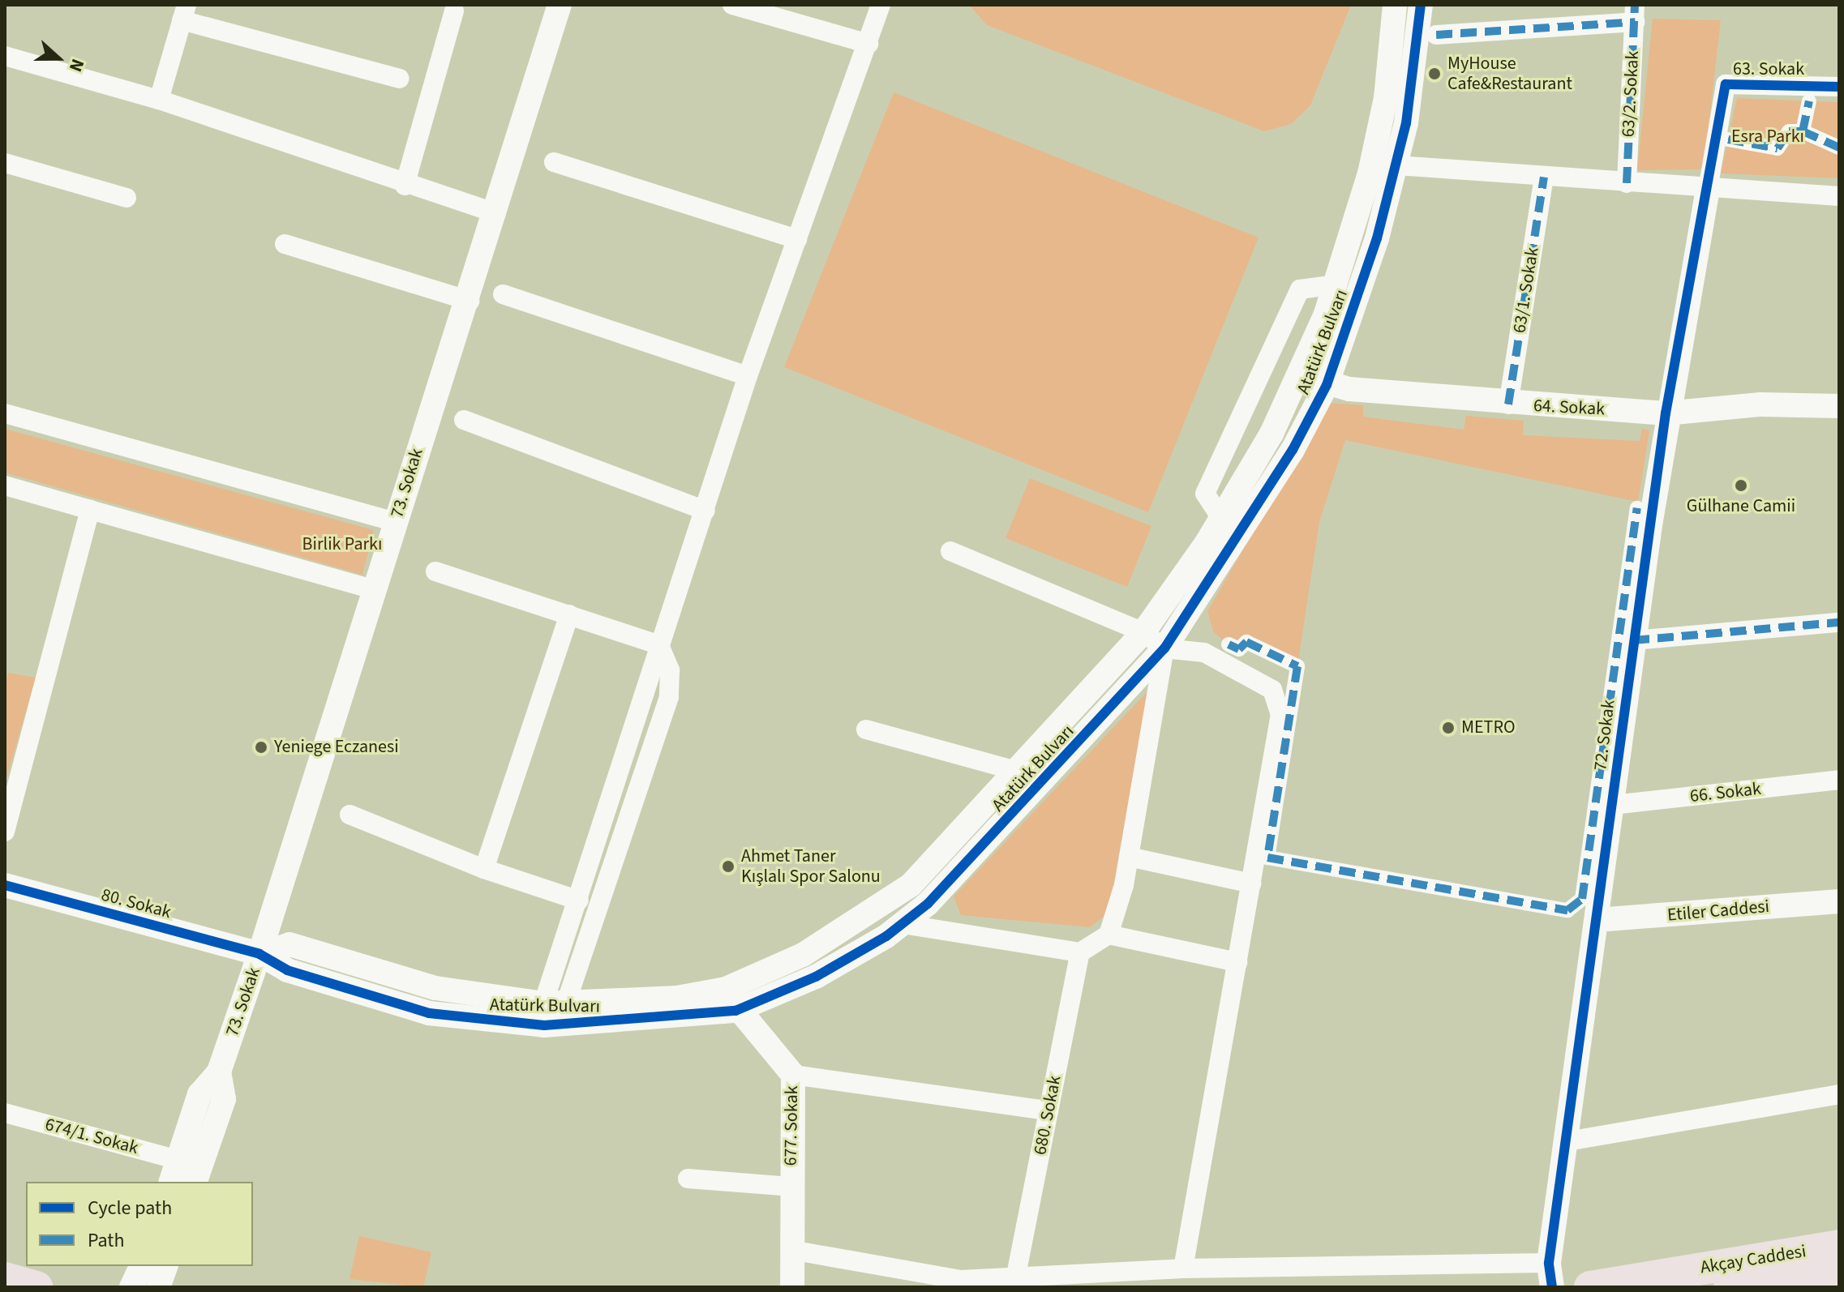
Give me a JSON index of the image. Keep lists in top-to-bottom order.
{
  "streets": {
    "highway": ["Akçay Caddesi"],
    "street": [
      "63. Sokak",
      "63/2. Sokak",
      "63/1. Sokak",
      "Atatürk Bulvarı",
      "64. Sokak",
      "73. Sokak",
      "72. Sokak",
      "66. Sokak",
      "80. Sokak",
      "Etiler Caddesi",
      "680. Sokak",
      "677. Sokak",
      "674/1. Sokak"
    ]
  },
  "crossings": [
    ["63. Sokak", "72. Sokak"],
    ["63/1. Sokak", "64. Sokak"],
    ["Atatürk Bulvarı", "64. Sokak"],
    ["Atatürk Bulvarı", "73. Sokak"],
    ["Atatürk Bulvarı", "80. Sokak"],
    ["Atatürk Bulvarı", "677. Sokak"],
    ["64. Sokak", "72. Sokak"],
    ["73. Sokak", "80. Sokak"],
    ["72. Sokak", "66. Sokak"],
    ["72. Sokak", "Etiler Caddesi"]
  ],
  "parks": ["Esra Parkı", "Birlik Parkı"],
  "places": [
    "MyHouse Cafe&Restaurant",
    "Gülhane Camii",
    "METRO",
    "Yeniege Eczanesi",
    "Ahmet Taner Kışlalı Spor Salonu"
  ],
  "legend": ["Cycle path", "Path"],
  "north": "right"
}
